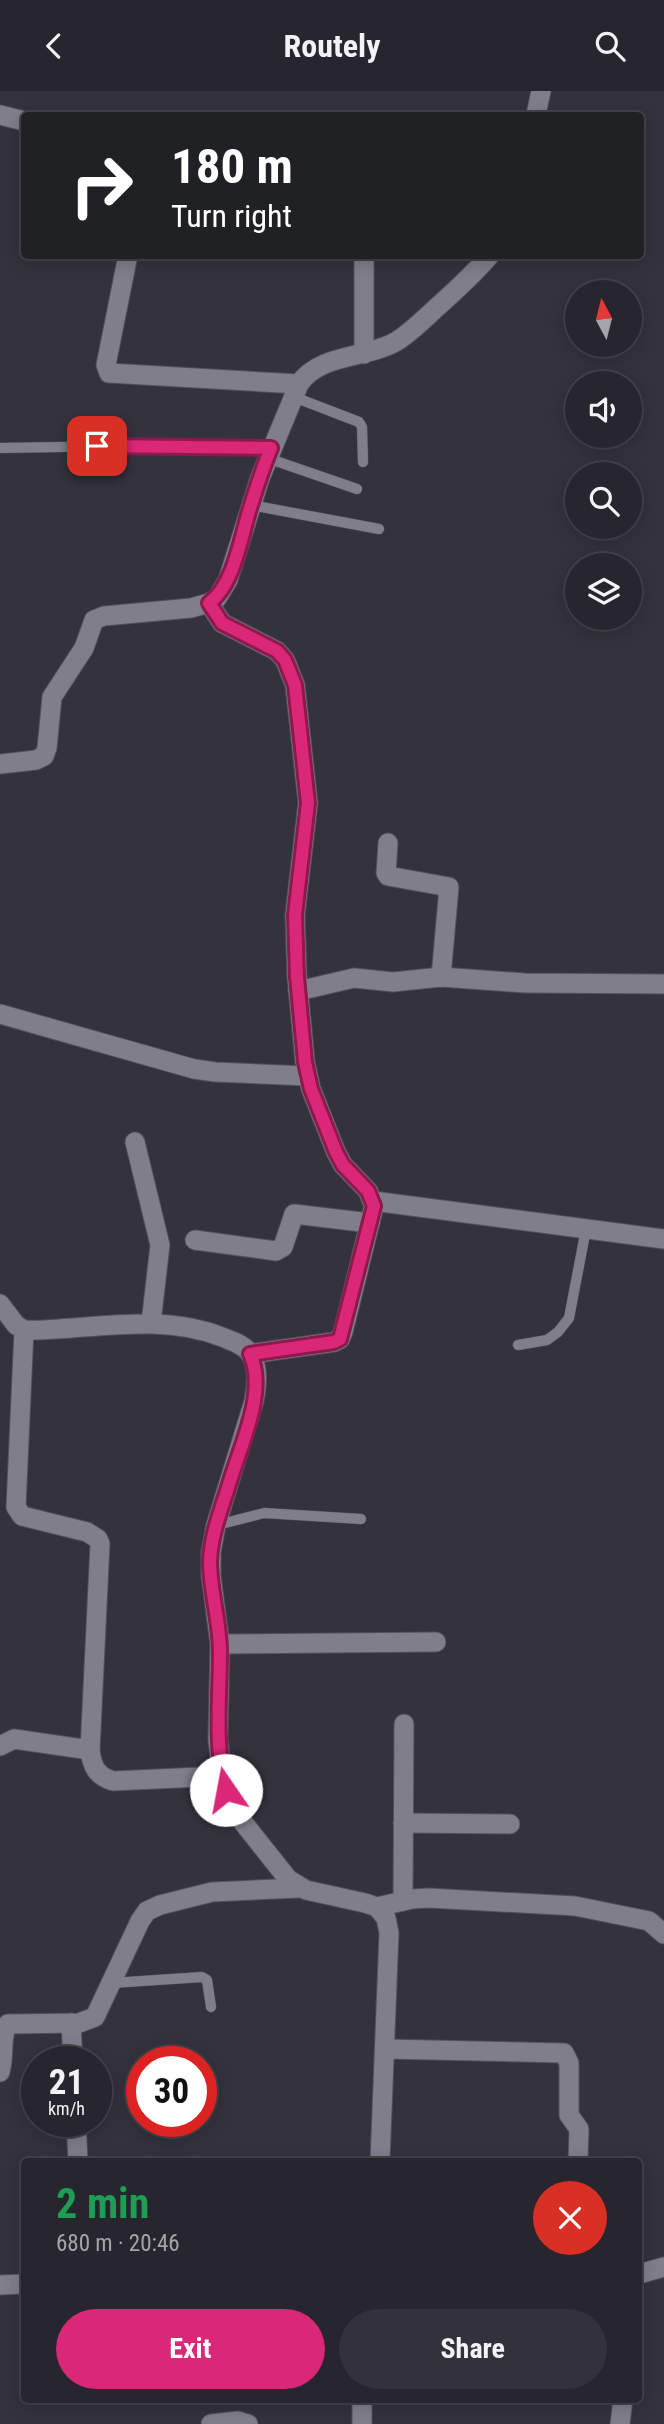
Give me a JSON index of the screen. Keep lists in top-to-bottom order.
{
  "north": "top",
  "page": {
    "header": "Routely",
    "turn": ["180 m", "Turn right"],
    "speed": "21 km/h",
    "limit": "30",
    "heading": ["2 min", "680 m · 20:46"],
    "buttons": ["Exit", "Share"]
  }
}
